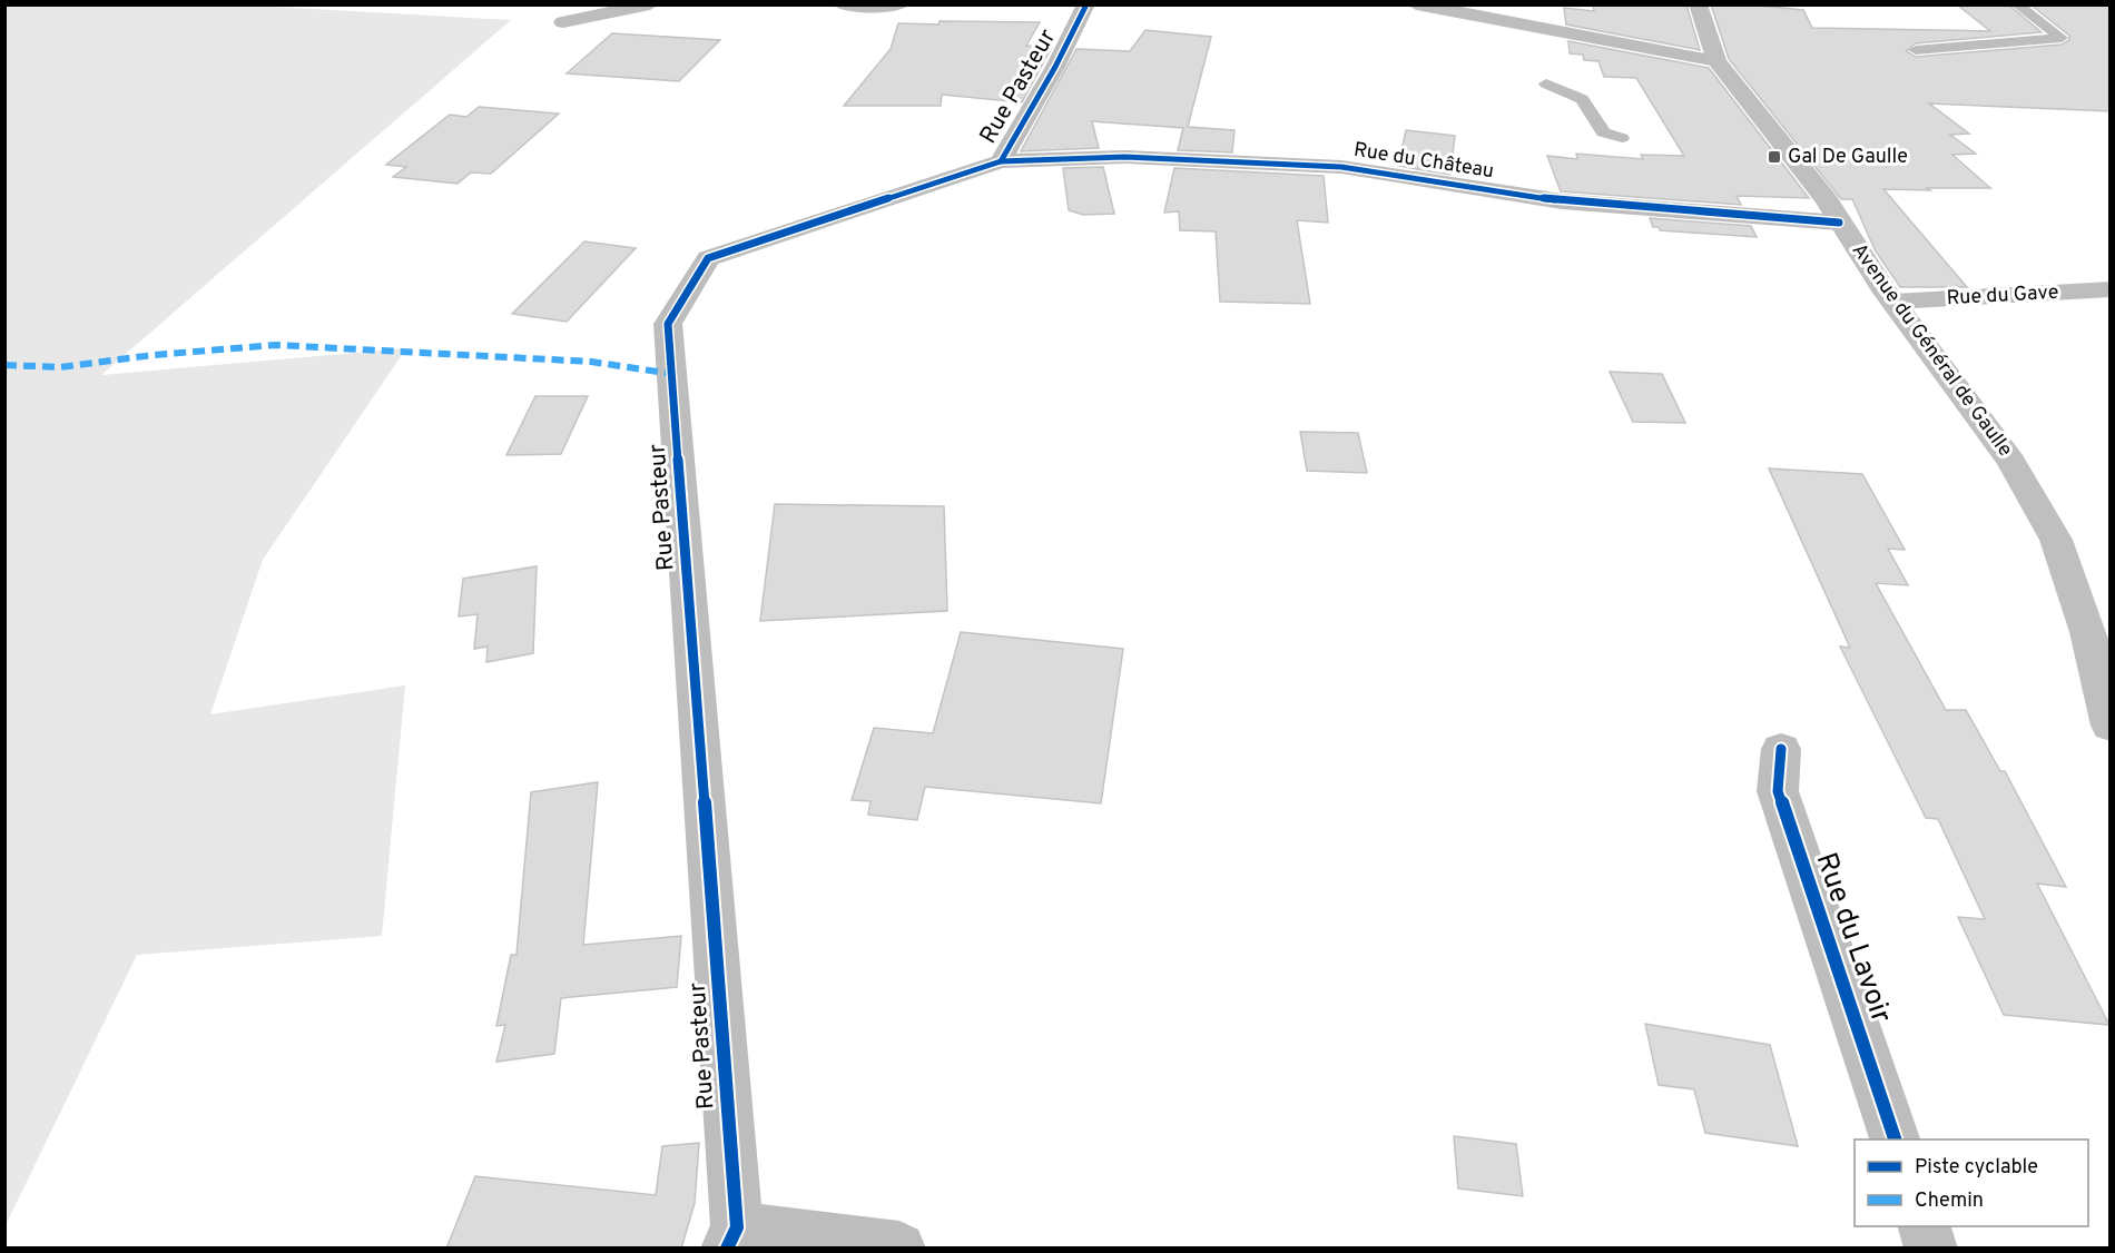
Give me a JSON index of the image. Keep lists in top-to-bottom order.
{
  "streets": {
    "main road": ["Avenue du Général de Gaulle"],
    "street": [
      "Rue Pasteur",
      "Rue du Château",
      "Rue du Gave",
      "Rue du Lavoir"
    ]
  },
  "crossings": [
    ["Rue Pasteur", "Rue du Château"],
    ["Rue du Château", "Avenue du Général de Gaulle"],
    ["Rue du Gave", "Avenue du Général de Gaulle"]
  ],
  "places": {
    "transit": ["Gal De Gaulle"]
  },
  "legend": ["Piste cyclable", "Chemin"]
}
